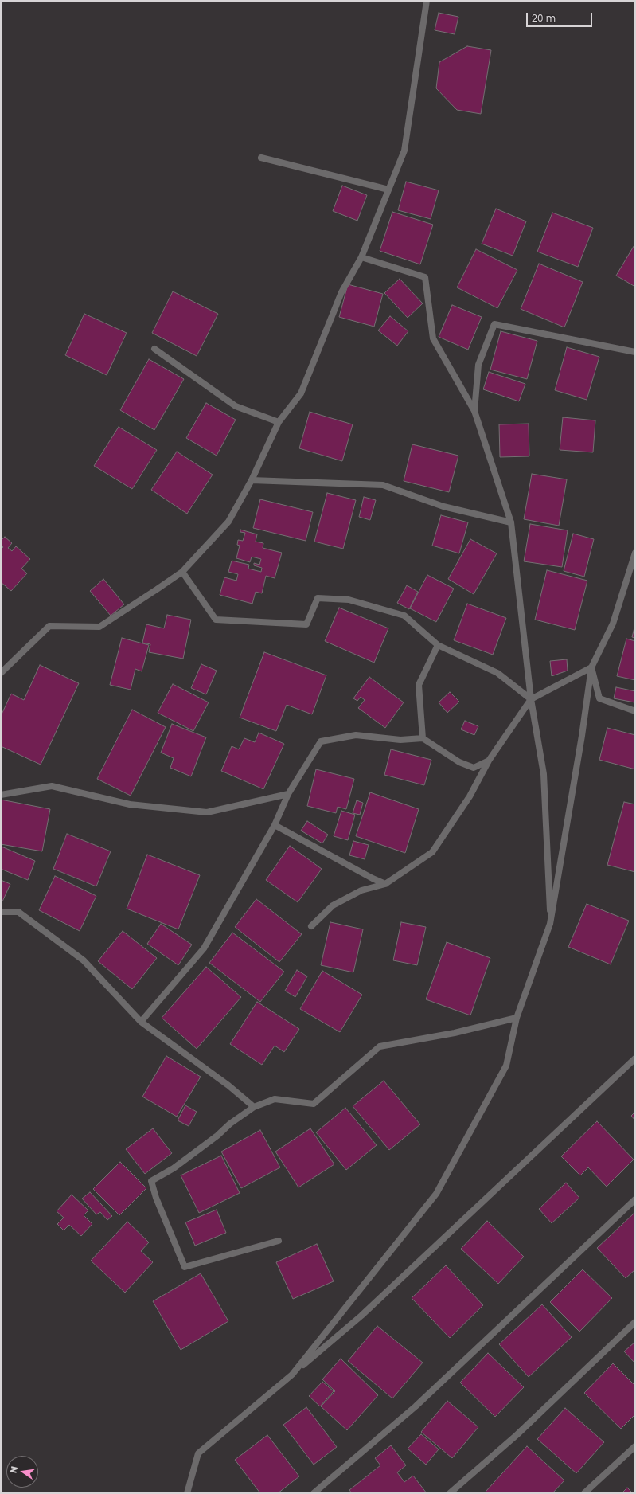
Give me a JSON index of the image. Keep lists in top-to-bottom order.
{
  "scale_bar": "20 m",
  "north": "left"
}
